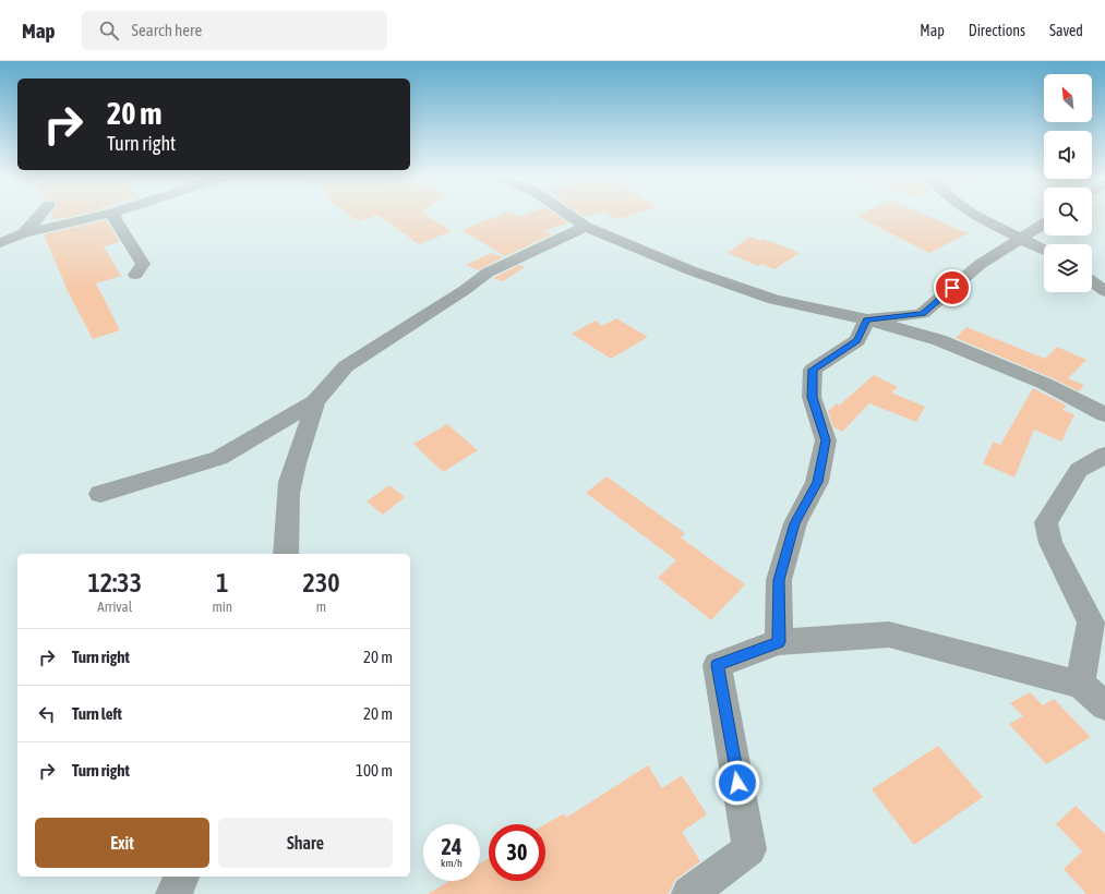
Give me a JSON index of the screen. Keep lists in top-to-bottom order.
{
  "north": "top left",
  "page": {
    "header": "Map",
    "search": "Search here",
    "nav": ["Map", "Directions", "Saved"],
    "turn": ["20 m", "Turn right"],
    "eta": [
      "12:33",
      "Arrival",
      "1",
      "min",
      "230",
      "m"
    ],
    "list": [
      {
        "name": "Turn right",
        "value": "20 m"
      },
      {
        "name": "Turn left",
        "value": "20 m"
      },
      {
        "name": "Turn right",
        "value": "100 m"
      }
    ],
    "buttons": ["Exit", "Share"],
    "speed": "24 km/h",
    "limit": "30"
  }
}
